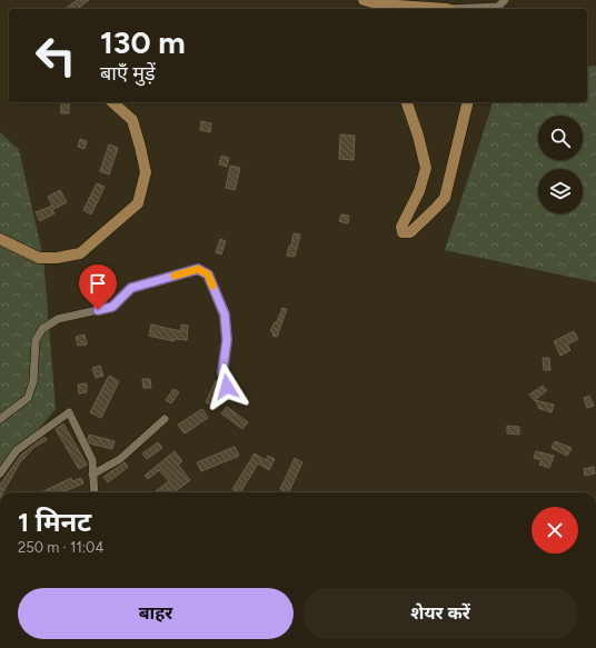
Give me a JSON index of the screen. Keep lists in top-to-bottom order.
{
  "page": {
    "turn": ["130 m", "बाएँ मुड़ें"],
    "heading": ["1 मिनट", "250 m · 11:04"],
    "buttons": ["बाहर", "शेयर करें"]
  }
}
